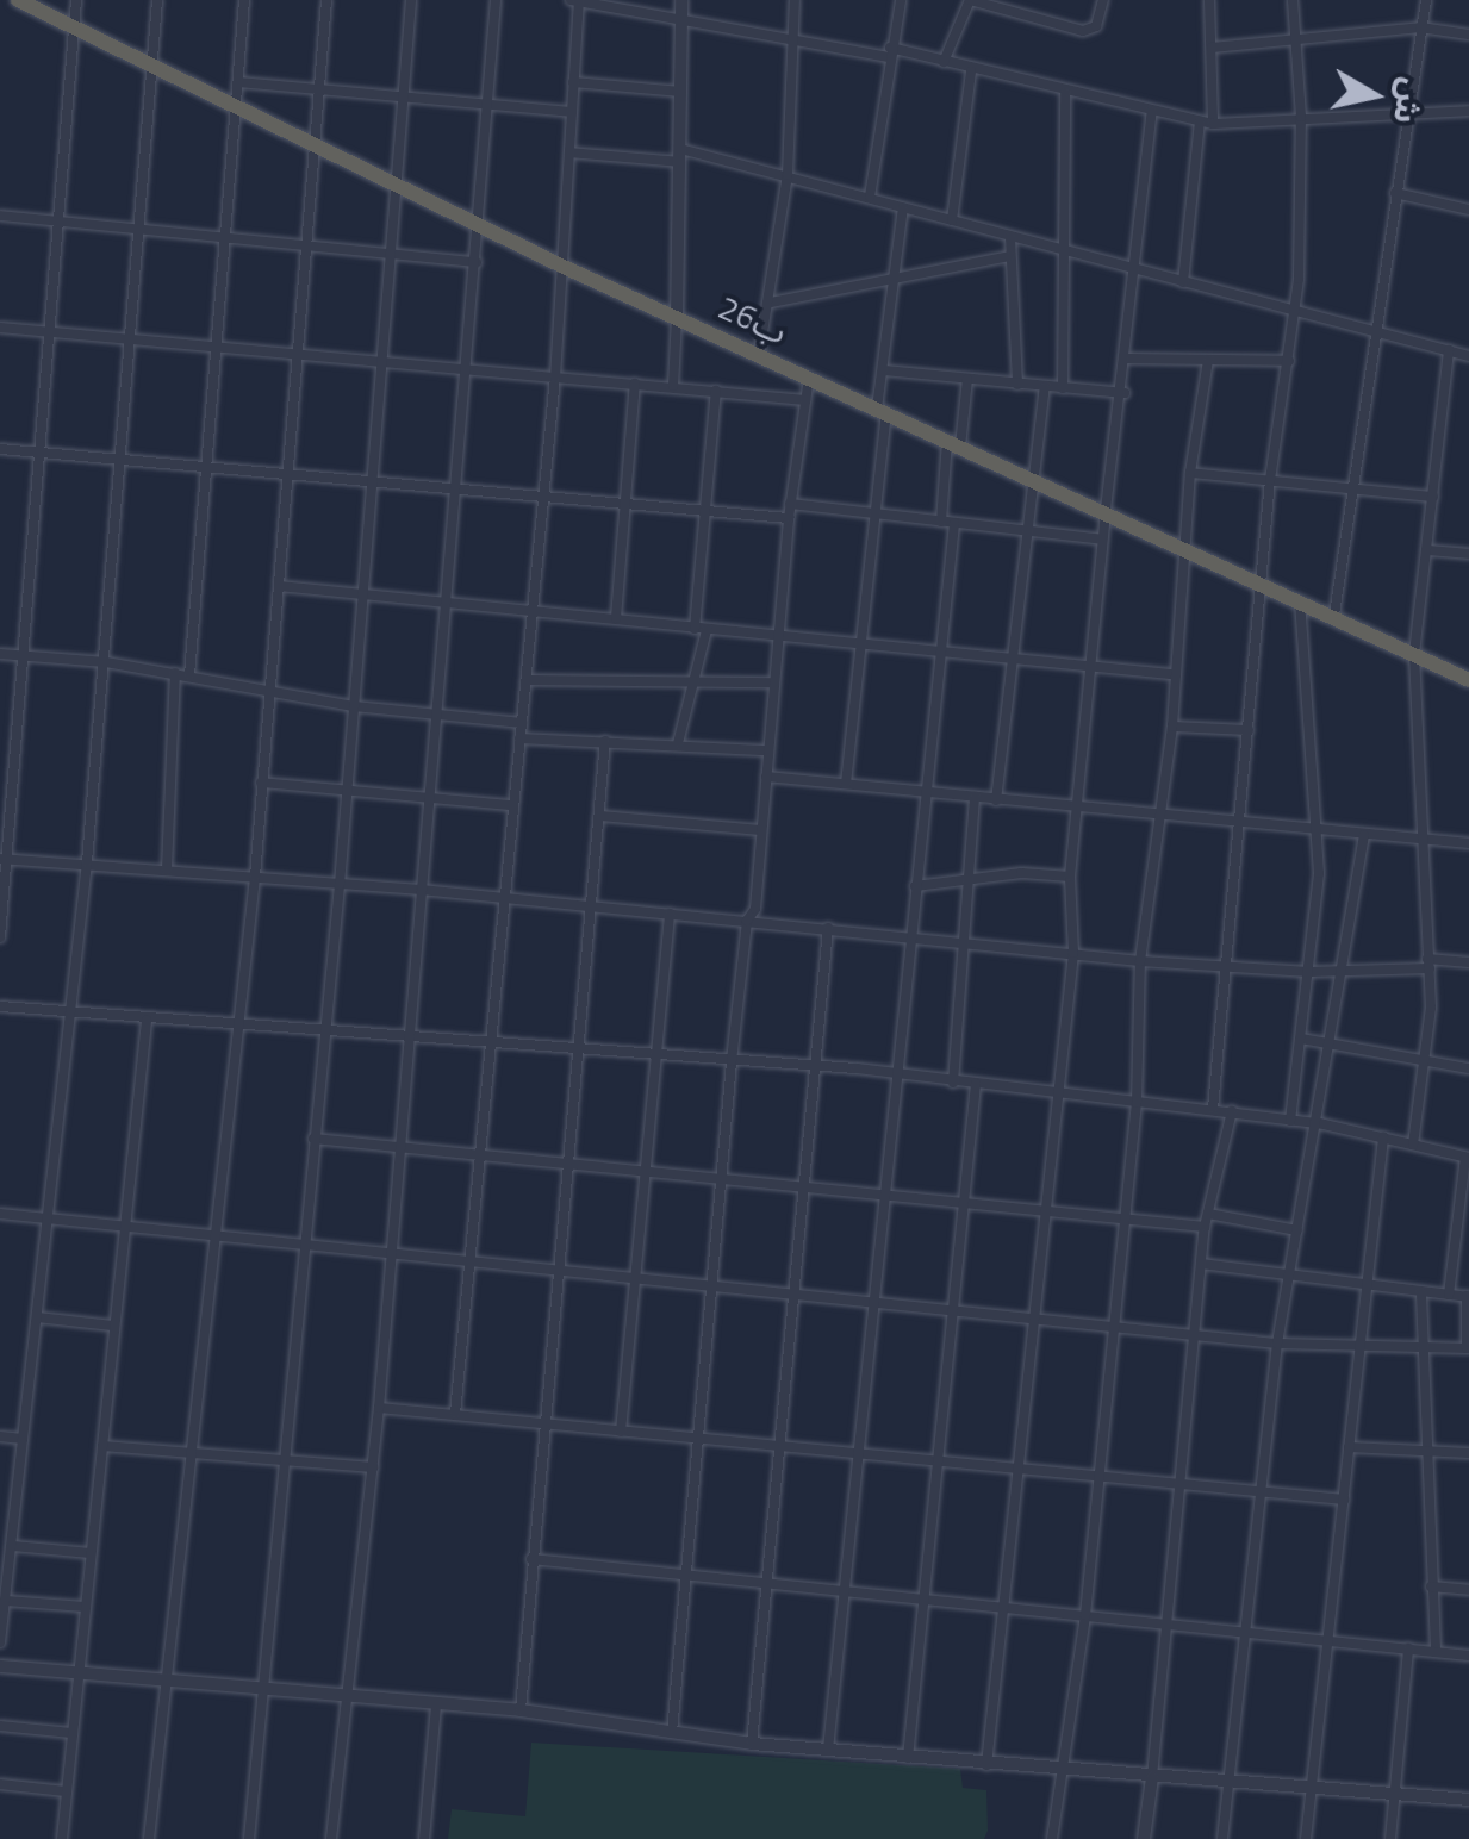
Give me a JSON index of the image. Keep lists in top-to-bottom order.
{
  "streets": {
    "highway": ["26ب"]
  },
  "north": "right"
}
